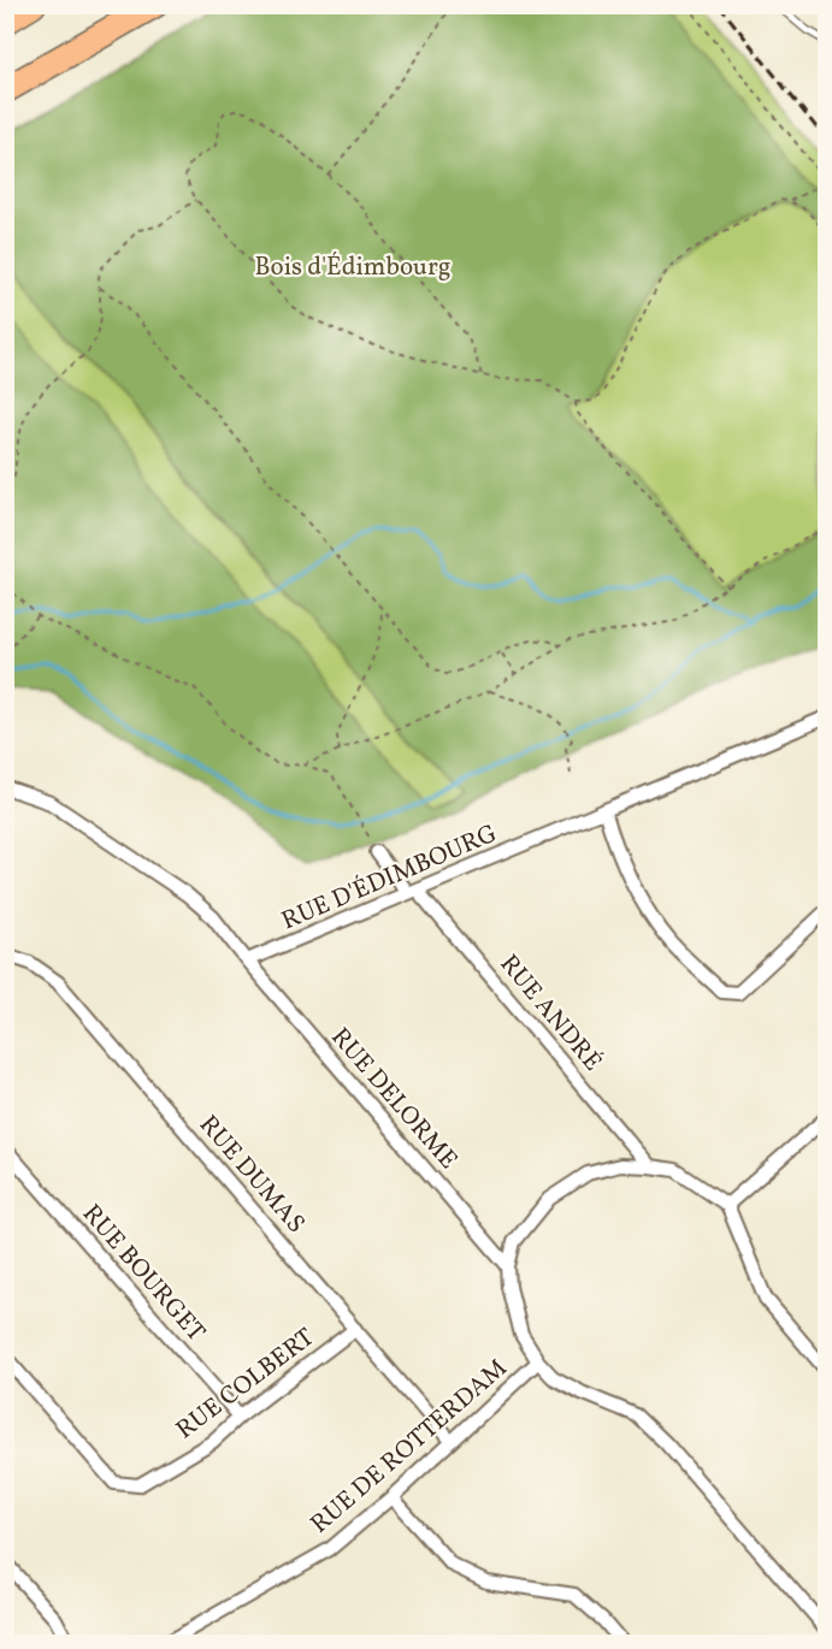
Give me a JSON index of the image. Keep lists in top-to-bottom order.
{
  "streets": {
    "street": [
      "RUE D'ÉDIMBOURG",
      "RUE ANDRÉ",
      "RUE DELORME",
      "RUE DUMAS",
      "RUE BOURGET",
      "RUE COLBERT",
      "RUE DE ROTTERDAM"
    ]
  },
  "crossings": [
    ["RUE D'ÉDIMBOURG", "RUE ANDRÉ"],
    ["RUE D'ÉDIMBOURG", "RUE DELORME"],
    ["RUE ANDRÉ", "RUE DE ROTTERDAM"],
    ["RUE DELORME", "RUE DE ROTTERDAM"],
    ["RUE DUMAS", "RUE COLBERT"],
    ["RUE DUMAS", "RUE DE ROTTERDAM"],
    ["RUE BOURGET", "RUE COLBERT"]
  ],
  "parks": ["Bois d'Édimbourg"]
}
